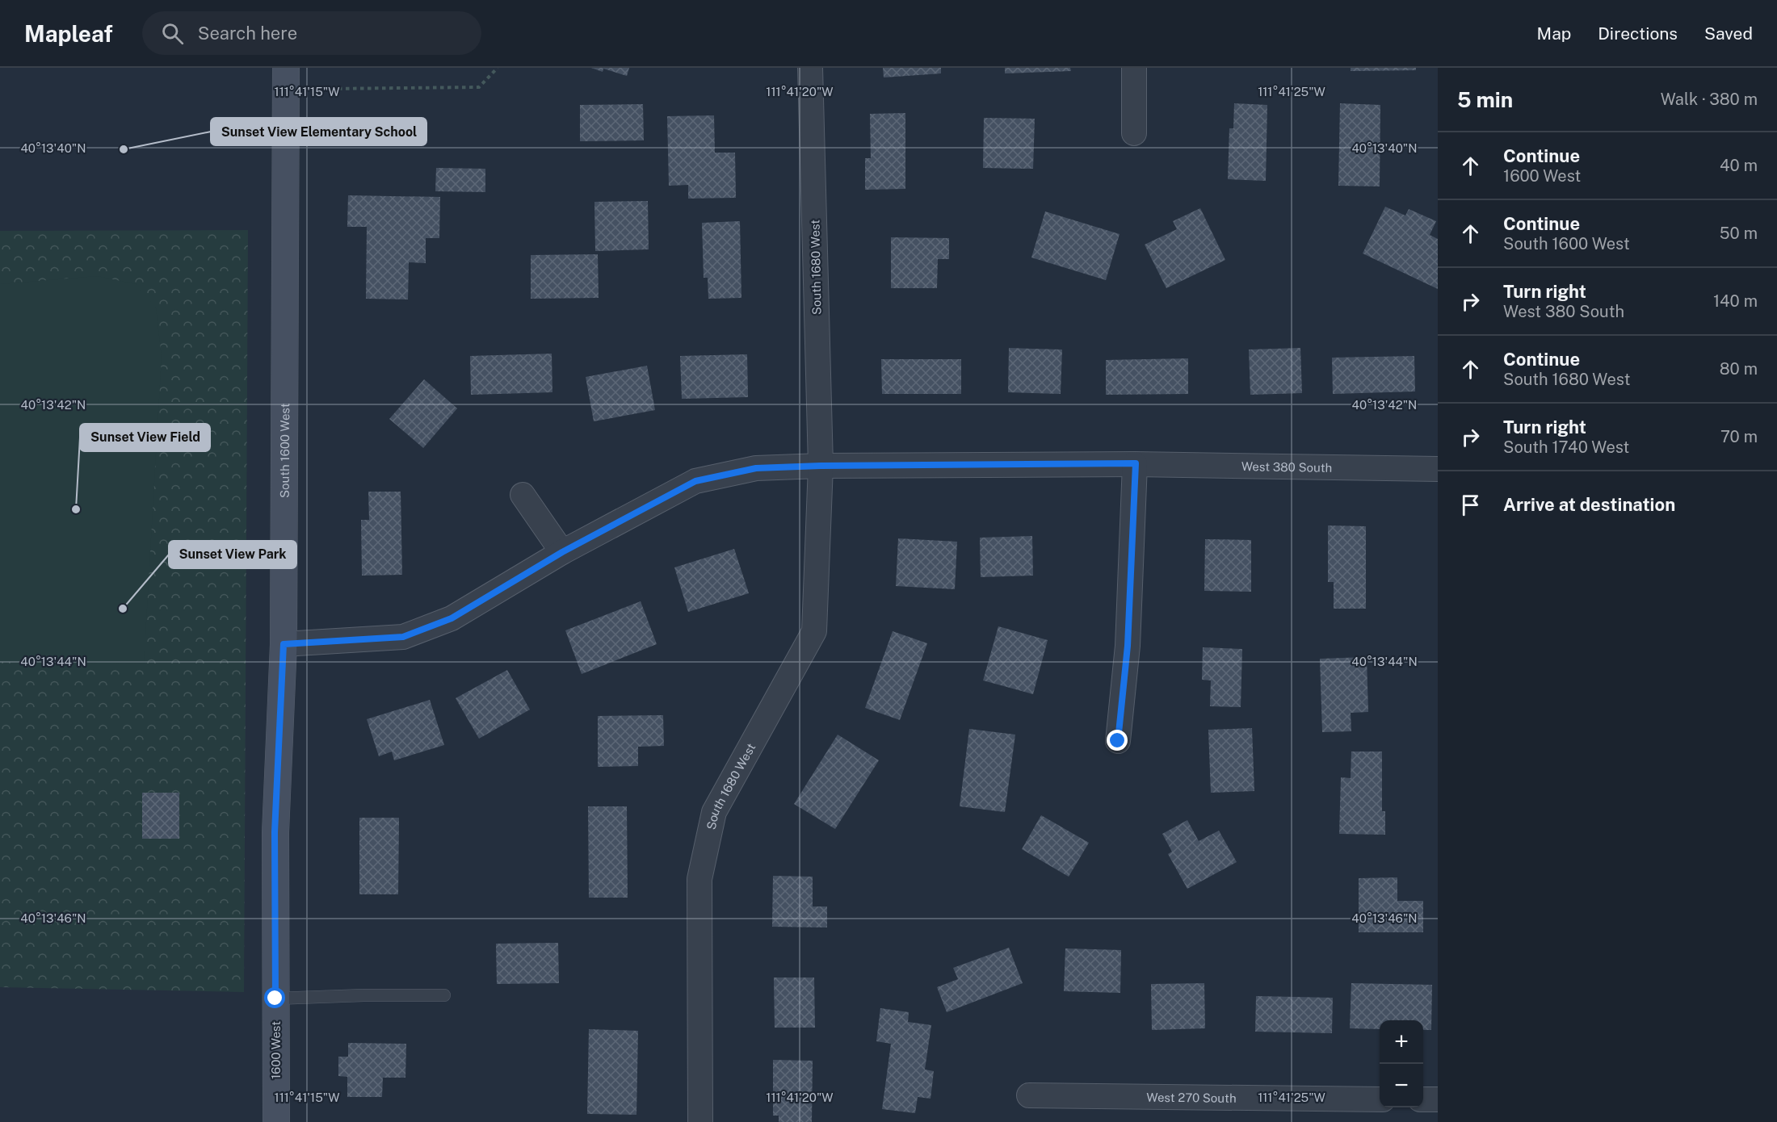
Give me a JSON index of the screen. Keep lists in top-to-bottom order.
{
  "streets": {
    "street": [
      "South 1680 West",
      "South 1600 West",
      "West 380 South",
      "1600 West",
      "West 270 South"
    ]
  },
  "crossings": [
    ["South 1600 West", "1600 West"]
  ],
  "places": ["Sunset View Elementary School", "Sunset View Field", "Sunset View Park"],
  "page": {
    "header": "Mapleaf",
    "search": "Search here",
    "nav": ["Map", "Directions", "Saved"],
    "heading": ["5 min", "Walk · 380 m"],
    "list": [
      ["Continue", "1600 West", "40 m"],
      ["Continue", "South 1600 West", "50 m"],
      ["Turn right", "West 380 South", "140 m"],
      ["Continue", "South 1680 West", "80 m"],
      ["Turn right", "South 1740 West", "70 m"],
      "Arrive at destination"
    ],
    "map_buttons": ["+", "−"]
  },
  "coordinates": [
    "111°41'15\"W",
    "111°41'20\"W",
    "111°41'25\"W",
    "40°13'40\"N",
    "40°13'42\"N",
    "40°13'44\"N",
    "40°13'46\"N"
  ]
}
